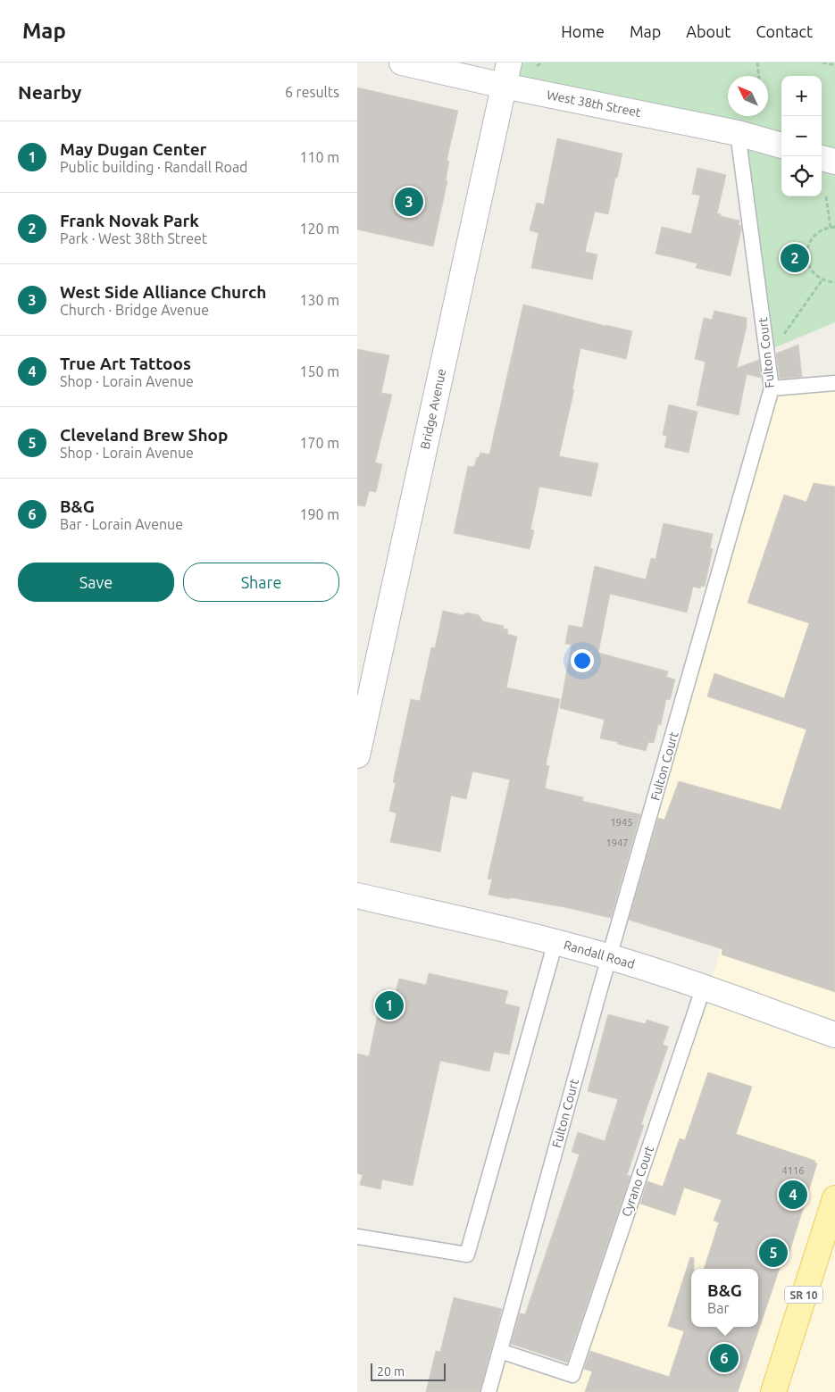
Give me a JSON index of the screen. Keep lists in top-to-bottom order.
{
  "streets": {
    "main road": ["SR 10"],
    "street": ["West 38th Street", "Bridge Avenue", "Randall Road"],
    "lane": ["Fulton Court", "Cyrano Court"]
  },
  "crossings": [
    ["West 38th Street", "Fulton Court"],
    ["West 38th Street", "Bridge Avenue"],
    ["Fulton Court", "Randall Road"],
    ["Fulton Court", "Cyrano Court"],
    ["Randall Road", "Cyrano Court"]
  ],
  "house_numbers": ["1945", "1947", "4116"],
  "scale_bar": "20 m",
  "north": "top left",
  "page": {
    "header": "Map",
    "nav": [
      "Home",
      "Map",
      "About",
      "Contact"
    ],
    "heading": ["Nearby", "6 results"],
    "map_buttons": ["+", "−"],
    "list": [
      {
        "mark": "1",
        "name": "May Dugan Center",
        "note": "Public building · Randall Road",
        "value": "110 m"
      },
      {
        "mark": "2",
        "name": "Frank Novak Park",
        "note": "Park · West 38th Street",
        "value": "120 m"
      },
      {
        "mark": "3",
        "name": "West Side Alliance Church",
        "note": "Church · Bridge Avenue",
        "value": "130 m"
      },
      {
        "mark": "4",
        "name": "True Art Tattoos",
        "note": "Shop · Lorain Avenue",
        "value": "150 m"
      },
      {
        "mark": "5",
        "name": "Cleveland Brew Shop",
        "note": "Shop · Lorain Avenue",
        "value": "170 m"
      },
      {
        "mark": "6",
        "name": "B&G",
        "note": "Bar · Lorain Avenue",
        "value": "190 m"
      }
    ],
    "pins": [
      "3",
      "2",
      "1",
      "4",
      "5",
      "6"
    ],
    "buttons": ["Save", "Share"],
    "popup": ["B&G", "Bar"],
    "scale": "20 m"
  }
}
